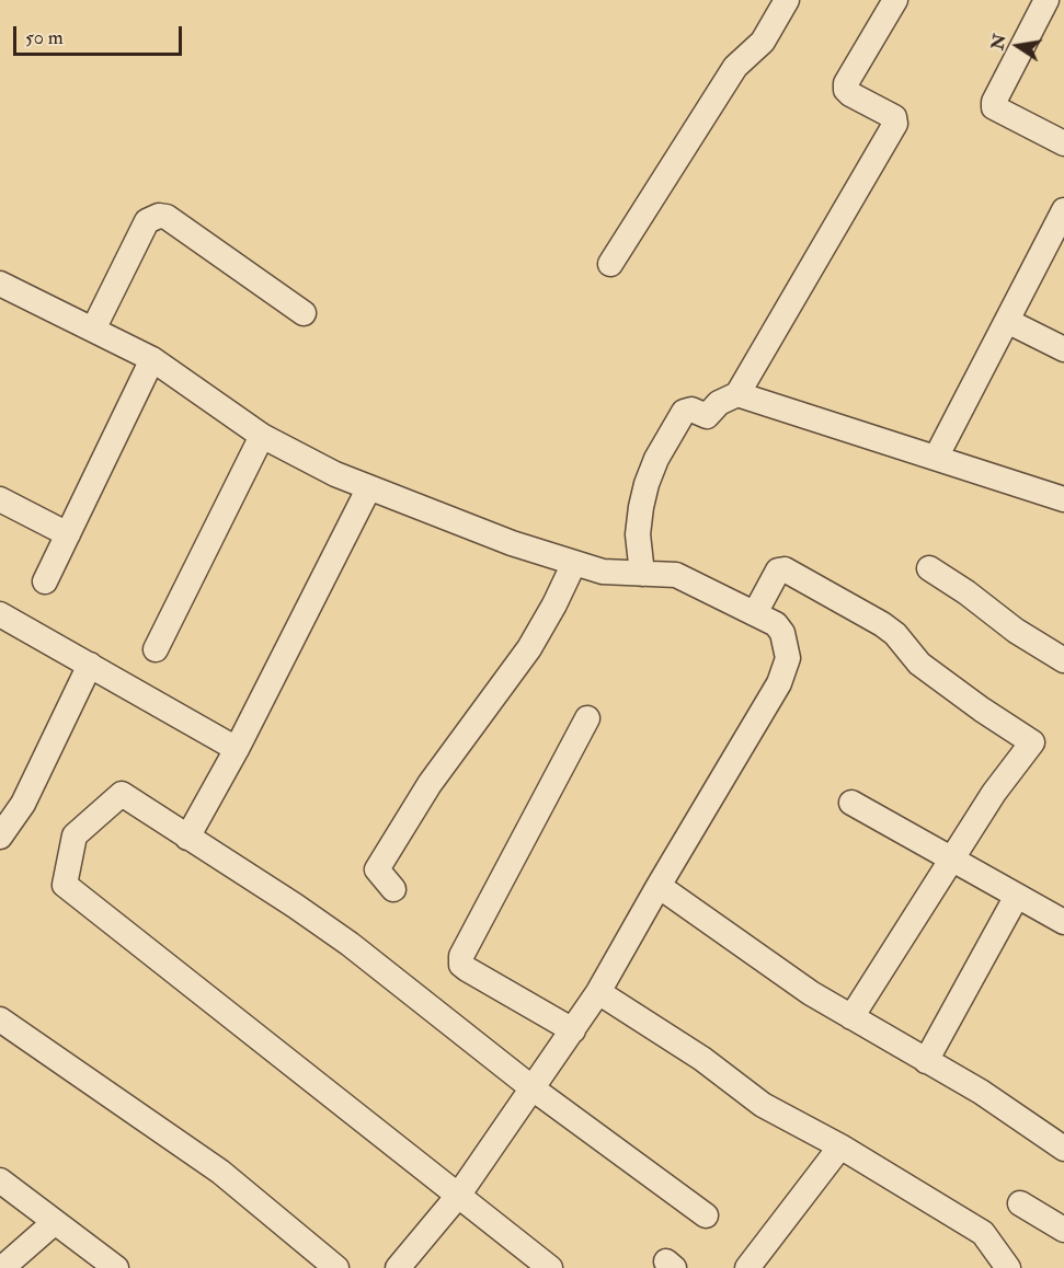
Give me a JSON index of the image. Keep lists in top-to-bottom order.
{
  "scale_bar": "50 m",
  "north": "left"
}
